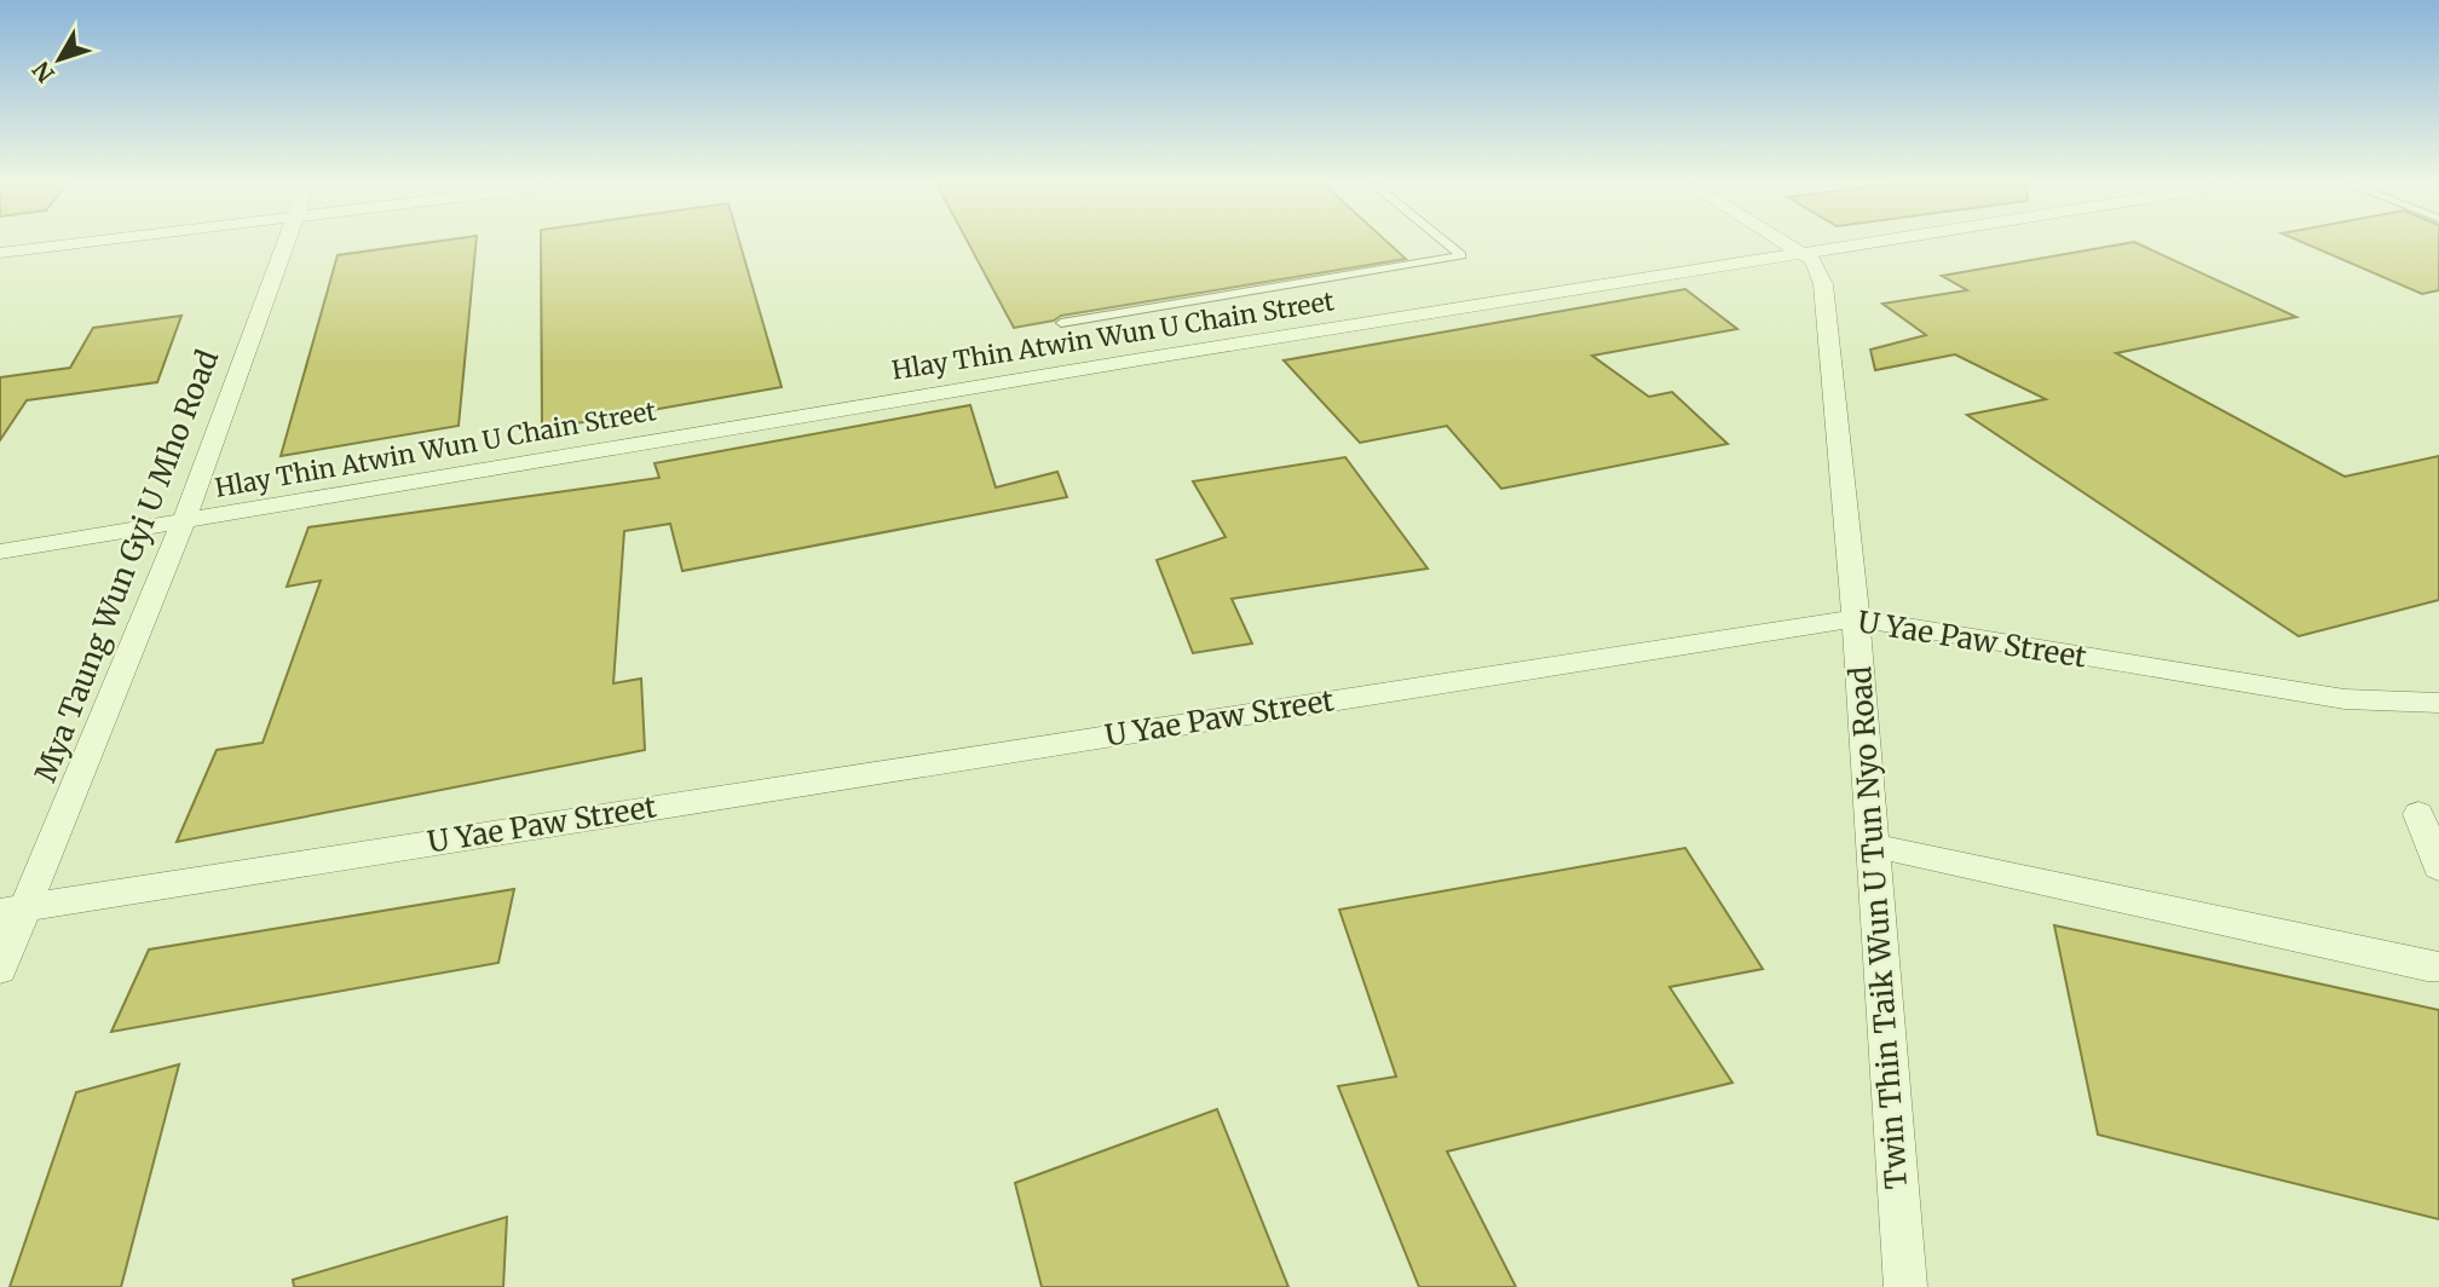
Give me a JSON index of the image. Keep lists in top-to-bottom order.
{
  "streets": {
    "street": [
      "Hlay Thin Atwin Wun U Chain Street",
      "Mya Taung Wun Gyi U Mho Road",
      "U Yae Paw Street",
      "Twin Thin Taik Wun U Tun Nyo Road"
    ]
  },
  "crossings": [
    ["Hlay Thin Atwin Wun U Chain Street", "Mya Taung Wun Gyi U Mho Road"],
    ["Hlay Thin Atwin Wun U Chain Street", "Twin Thin Taik Wun U Tun Nyo Road"],
    ["Mya Taung Wun Gyi U Mho Road", "U Yae Paw Street"],
    ["U Yae Paw Street", "Twin Thin Taik Wun U Tun Nyo Road"]
  ],
  "north": "bottom left"
}
